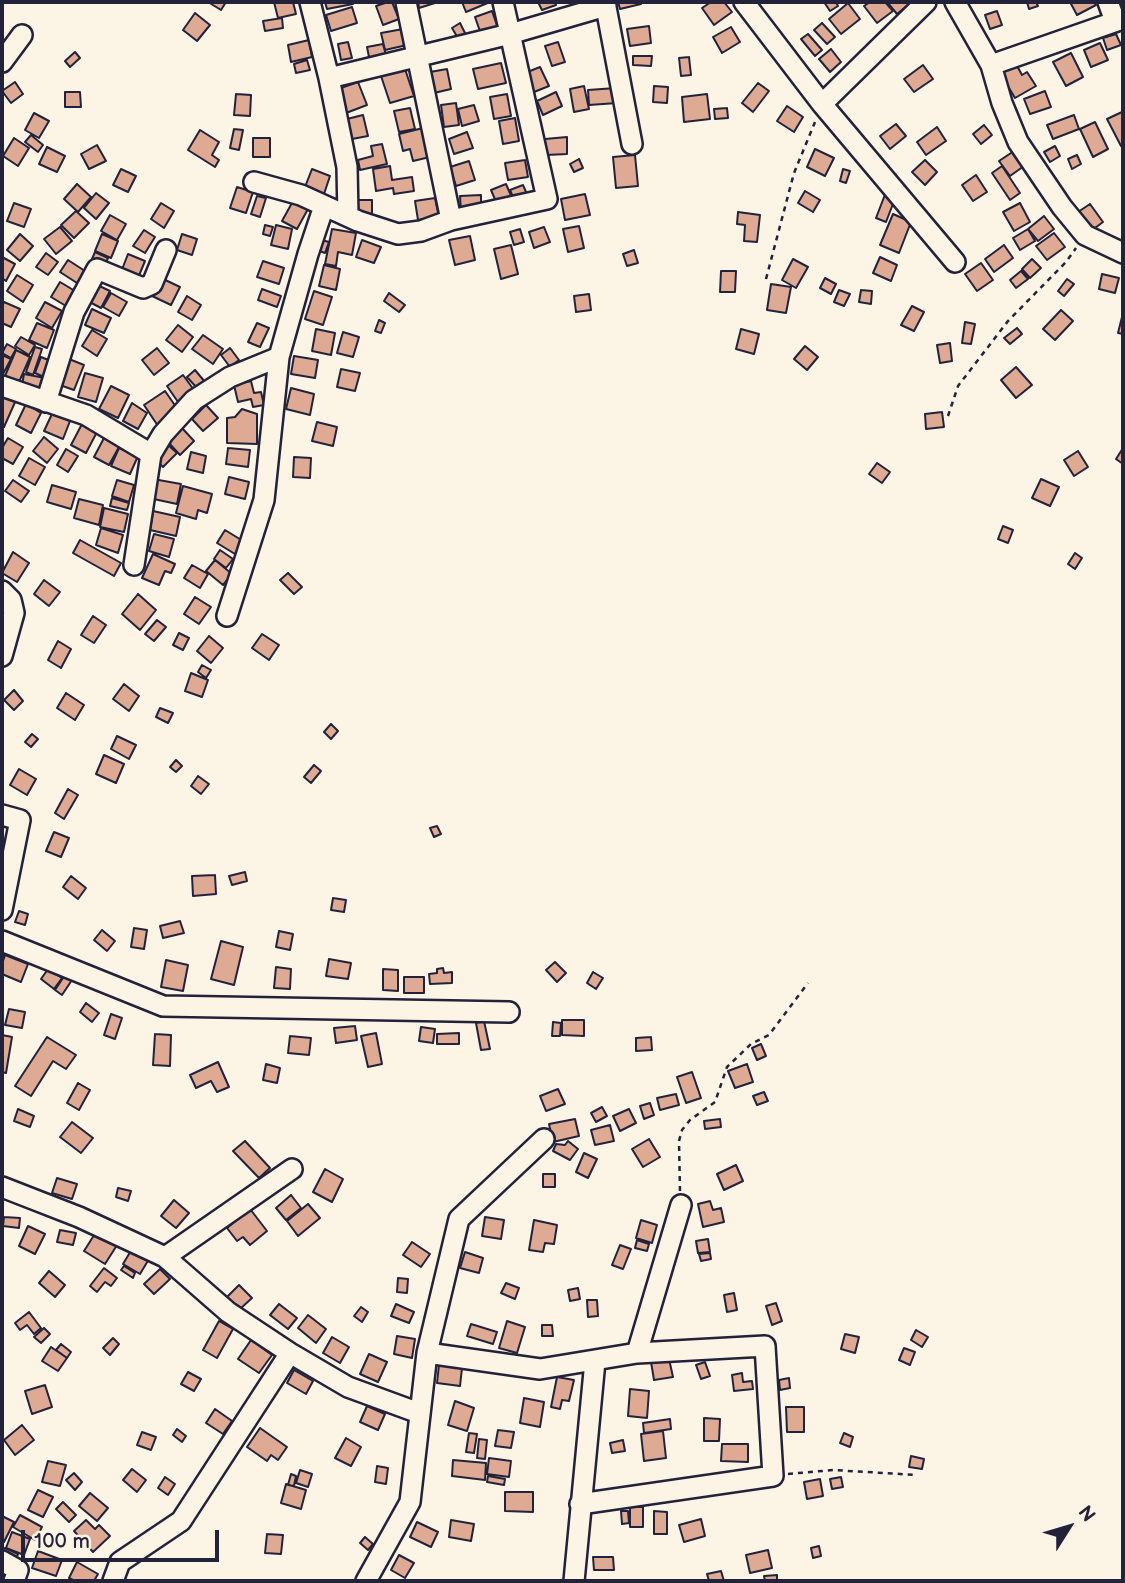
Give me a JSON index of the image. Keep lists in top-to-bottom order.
{
  "scale_bar": "100 m",
  "north": "top right"
}
